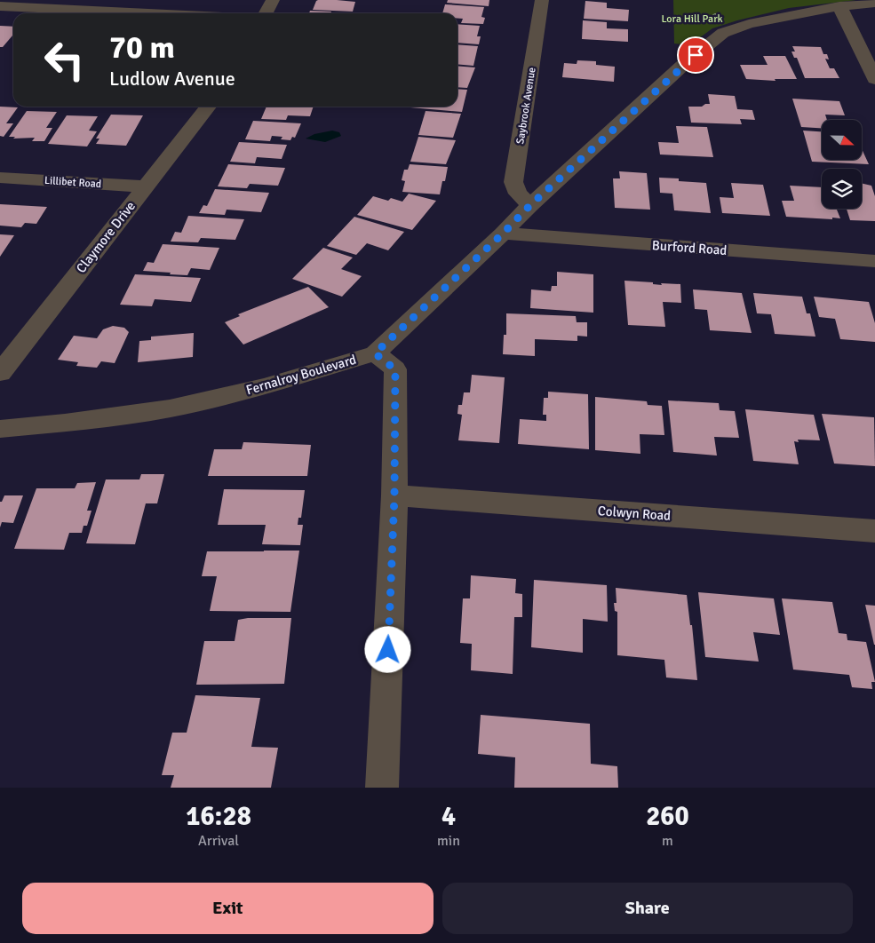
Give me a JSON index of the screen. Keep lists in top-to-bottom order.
{
  "streets": {
    "street": [
      "Saybrook Avenue",
      "Lillibet Road",
      "Claymore Drive",
      "Burford Road",
      "Fernalroy Boulevard",
      "Colwyn Road"
    ]
  },
  "crossings": [
    ["Saybrook Avenue", "Fernalroy Boulevard"],
    ["Lillibet Road", "Claymore Drive"],
    ["Burford Road", "Fernalroy Boulevard"]
  ],
  "parks": ["Lora Hill Park"],
  "north": "right",
  "page": {
    "turn": ["70 m", "Ludlow Avenue"],
    "eta": [
      "16:28",
      "Arrival",
      "4",
      "min",
      "260",
      "m"
    ],
    "buttons": ["Exit", "Share"]
  }
}
